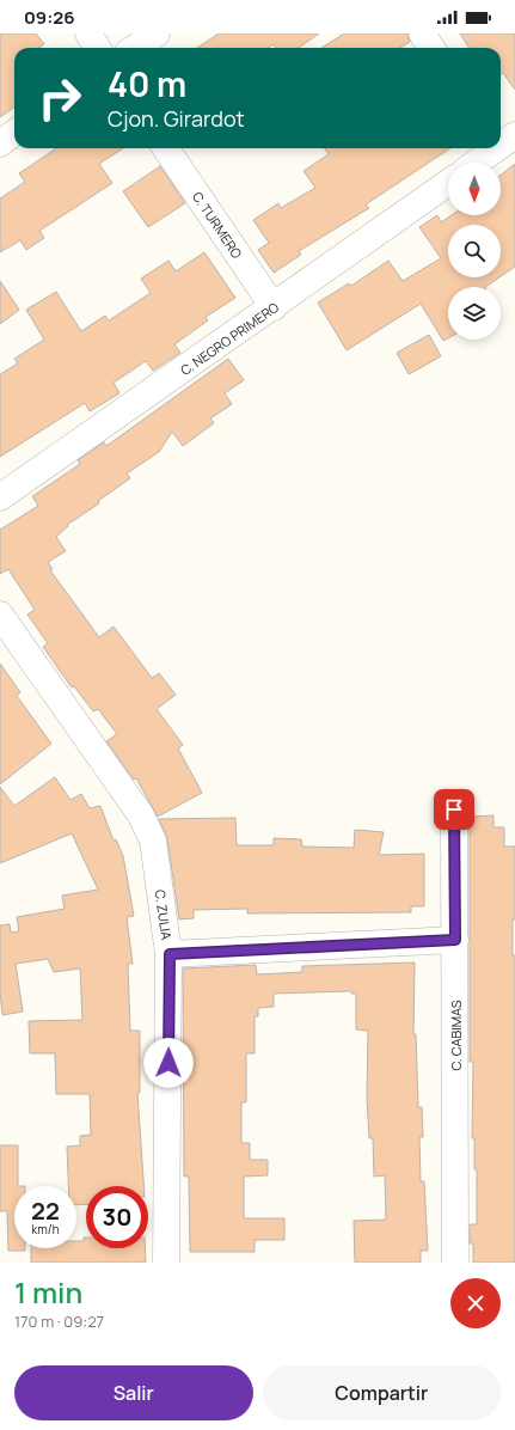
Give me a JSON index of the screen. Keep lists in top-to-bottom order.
{
  "streets": {
    "street": [
      "C. TURMERO",
      "C. NEGRO PRIMERO",
      "C. ZULIA",
      "C. CABIMAS"
    ]
  },
  "crossings": [
    ["C. TURMERO", "C. NEGRO PRIMERO"]
  ],
  "north": "bottom",
  "page": {
    "status": "09:26",
    "turn": ["40 m", "Cjon. Girardot"],
    "speed": "22 km/h",
    "limit": "30",
    "heading": ["1 min", "170 m · 09:27"],
    "buttons": ["Salir", "Compartir"]
  }
}
